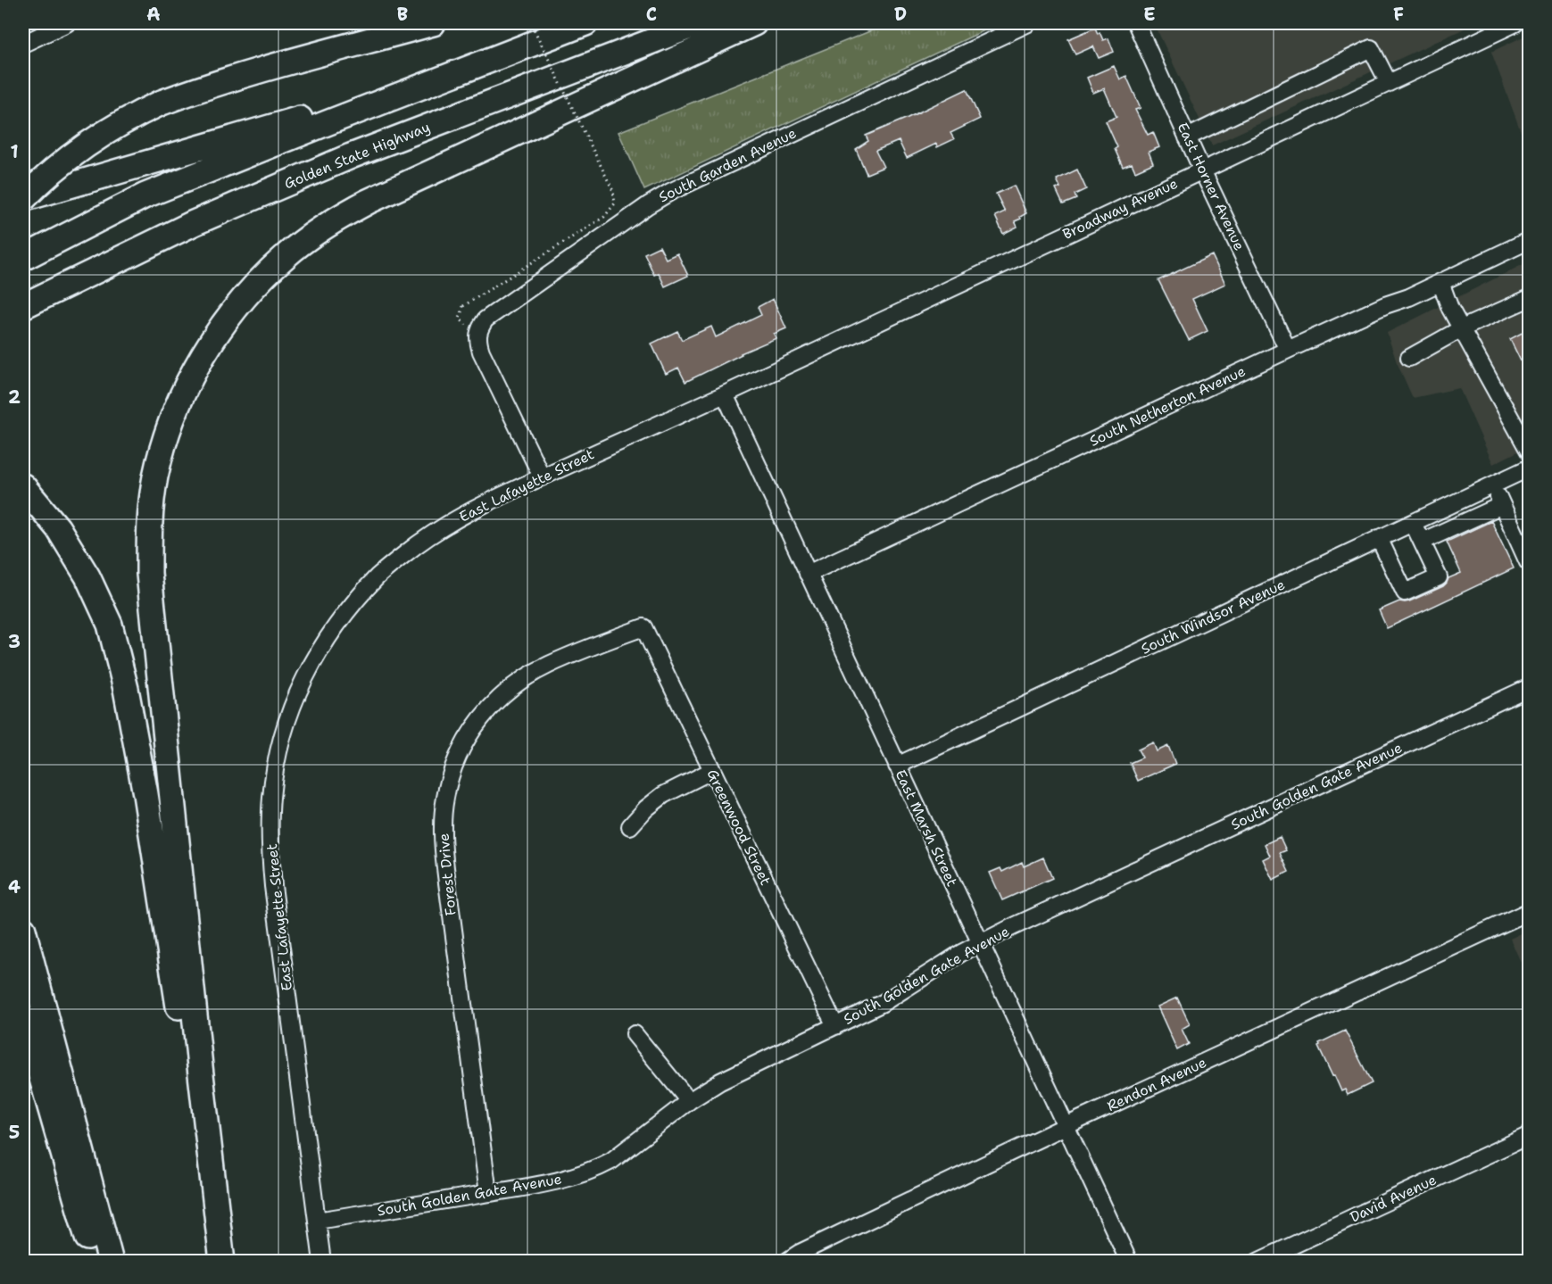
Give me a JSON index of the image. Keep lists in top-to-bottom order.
{
  "streets": {
    "highway": ["Golden State Highway"],
    "street": [
      "South Garden Avenue",
      "East Horner Avenue",
      "Broadway Avenue",
      "South Netherton Avenue",
      "East Lafayette Street",
      "South Windsor Avenue",
      "South Golden Gate Avenue",
      "Greenwood Street",
      "East Marsh Street",
      "Forest Drive",
      "Rendon Avenue",
      "David Avenue"
    ]
  },
  "crossings": [
    ["South Garden Avenue", "East Lafayette Street"],
    ["East Horner Avenue", "Broadway Avenue"],
    ["East Horner Avenue", "South Netherton Avenue"],
    ["Broadway Avenue", "East Lafayette Street"],
    ["Broadway Avenue", "East Marsh Street"],
    ["South Netherton Avenue", "East Marsh Street"],
    ["East Lafayette Street", "South Golden Gate Avenue"],
    ["East Lafayette Street", "East Marsh Street"],
    ["South Windsor Avenue", "East Marsh Street"],
    ["South Golden Gate Avenue", "Greenwood Street"],
    ["South Golden Gate Avenue", "East Marsh Street"],
    ["South Golden Gate Avenue", "Forest Drive"],
    ["Greenwood Street", "Forest Drive"],
    ["East Marsh Street", "Rendon Avenue"]
  ],
  "grid": {
    "columns": [
      "A",
      "B",
      "C",
      "D",
      "E",
      "F"
    ],
    "rows": [
      "1",
      "2",
      "3",
      "4",
      "5"
    ]
  }
}
